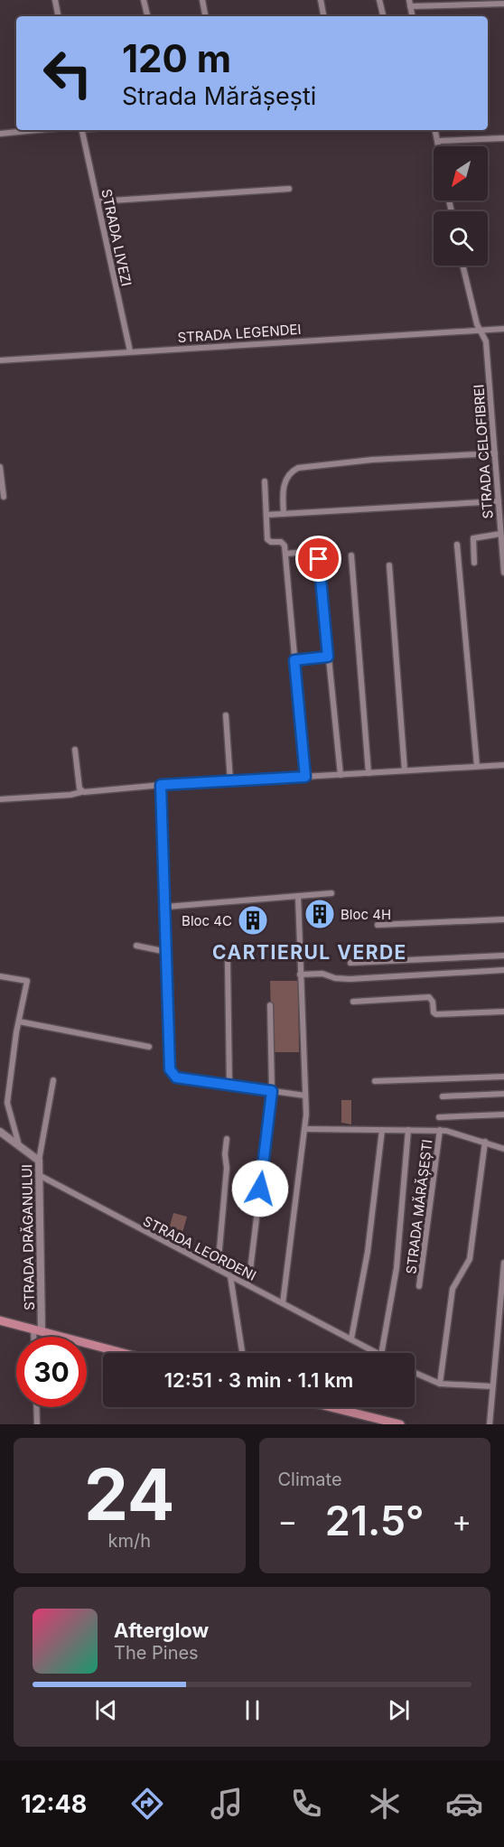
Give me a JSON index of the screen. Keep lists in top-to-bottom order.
{
  "streets": {
    "street": [
      "STRADA LIVEZI",
      "STRADA LEGENDEI",
      "STRADA CELOFIBREI",
      "STRADA MĂRĂȘEȘTI",
      "STRADA DRĂGANULUI",
      "STRADA LEORDENI"
    ]
  },
  "crossings": [
    ["STRADA LIVEZI", "STRADA LEGENDEI"],
    ["STRADA LEGENDEI", "STRADA CELOFIBREI"],
    ["STRADA DRĂGANULUI", "STRADA LEORDENI"]
  ],
  "districts": ["CARTIERUL VERDE"],
  "places": {
    "building": ["Bloc 4H", "Bloc 4C"]
  },
  "north": "bottom left",
  "page": {
    "turn": ["120 m", "Strada Mărășești"],
    "limit": "30",
    "trip": "12:51 · 3 min · 1.1 km",
    "tile": [
      ["24", "km/h"],
      "Climate"
    ],
    "heat": ["−", "21.5°", "+"],
    "song": ["Afterglow", "The Pines"],
    "tabs": "12:48"
  }
}
